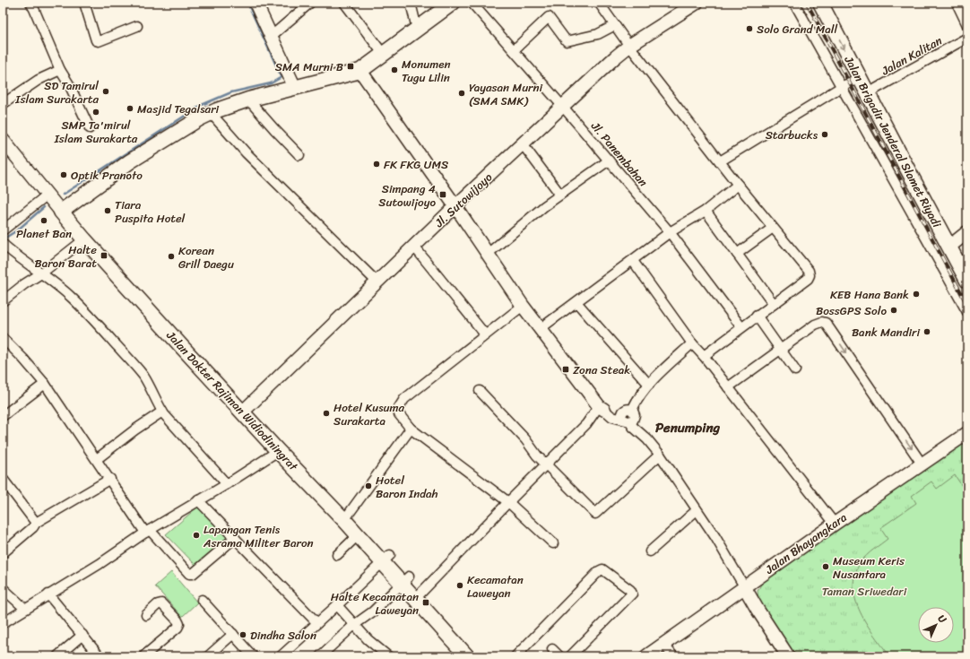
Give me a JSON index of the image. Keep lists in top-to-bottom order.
{
  "streets": {
    "main road": [
      "Jalan Brigadir Jenderal Slamet Riyadi",
      "Jl. Sutowijoyo",
      "Jalan Dokter Rajiman Widiodiningrat",
      "Jalan Bhayangkara"
    ],
    "street": ["Jalan Kalitan", "Jl. Panembahan"]
  },
  "crossings": [
    ["Jalan Kalitan", "Jalan Brigadir Jenderal Slamet Riyadi"],
    ["Jl. Panembahan", "Jl. Sutowijoyo"],
    ["Jl. Sutowijoyo", "Jalan Dokter Rajiman Widiodiningrat"]
  ],
  "districts": ["Penumping"],
  "parks": ["Taman Sriwedari"],
  "places": {
    "other": [
      "Solo Grand Mall",
      "Monumen Tugu Lilin",
      "SD Tamirul Islam Surakarta",
      "Yayasan Murni (SMA SMK)",
      "Masjid Tegalsari",
      "SMP Ta'mirul Islam Surakarta",
      "Starbucks",
      "FK FKG UMS",
      "Optik Pranoto",
      "Tiara Puspita Hotel",
      "Planet Ban",
      "Korean Grill Daegu",
      "KEB Hana Bank",
      "BossGPS Solo",
      "Bank Mandiri",
      "Hotel Kusuma Surakarta",
      "Hotel Baron Indah",
      "Lapangan Tenis Asrama Militer Baron",
      "Museum Keris Nusantara",
      "Kecamatan Laweyan",
      "Dindha Salon"
    ],
    "transit": [
      "SMA Murni B",
      "Simpang 4 Sutowijoyo",
      "Halte Baron Barat",
      "Zona Steak",
      "Halte Kecamatan Laweyan"
    ]
  },
  "north": "top right"
}
